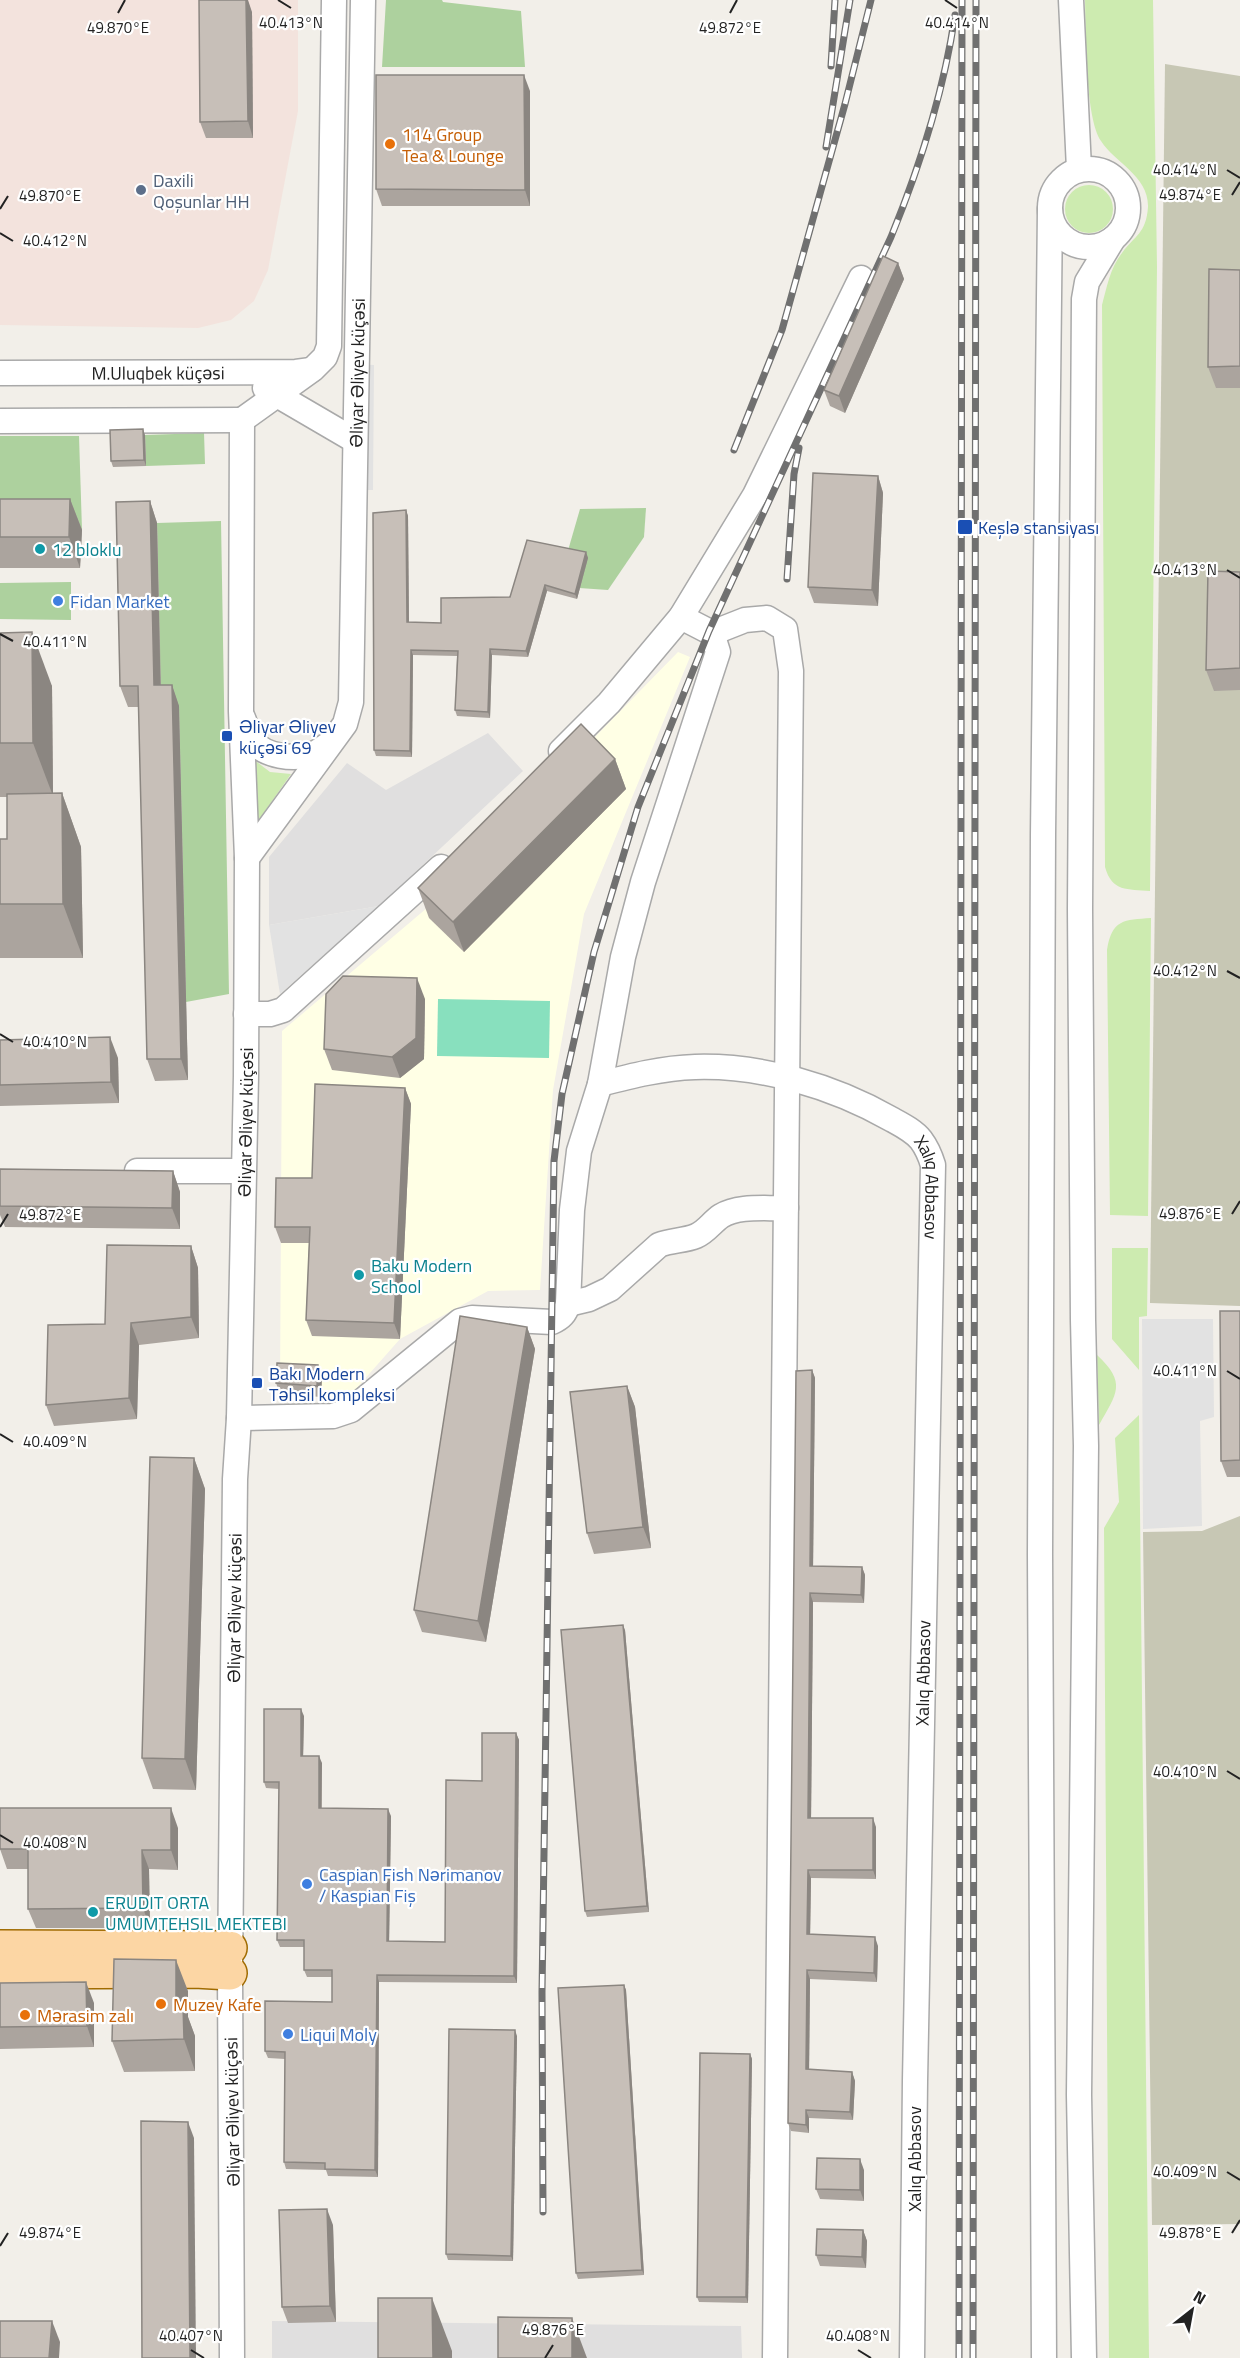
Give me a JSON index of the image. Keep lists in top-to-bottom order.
{
  "streets": {
    "street": ["M.Uluqbek küçəsi", "Əliyar Əliyev küçəsi", "Xalıq Abbasov"]
  },
  "crossings": [
    ["M.Uluqbek küçəsi", "Əliyar Əliyev küçəsi"]
  ],
  "places": {
    "other": [
      "114 Group Tea & Lounge",
      "Daxili Qoşunlar HH",
      "12 bloklu",
      "Fidan Market",
      "Baku Modern School",
      "Caspian Fish Nərimanov / Kaspian Fiş",
      "ERUDIT ORTA UMUMTEHSIL MEKTEBI",
      "Muzey Kafe",
      "Mərasim zalı",
      "Liqui Moly"
    ],
    "transit": ["Keşlə stansiyası", "Əliyar Əliyev küçəsi 69", "Bakı Modern Təhsil kompleksi"]
  },
  "north": "top right",
  "coordinates": [
    "40.414°N",
    "40.413°N",
    "49.870°E",
    "49.872°E",
    "49.874°E",
    "40.412°N",
    "40.411°N",
    "40.410°N",
    "49.876°E",
    "40.409°N",
    "40.408°N",
    "49.878°E",
    "40.407°N"
  ]
}
